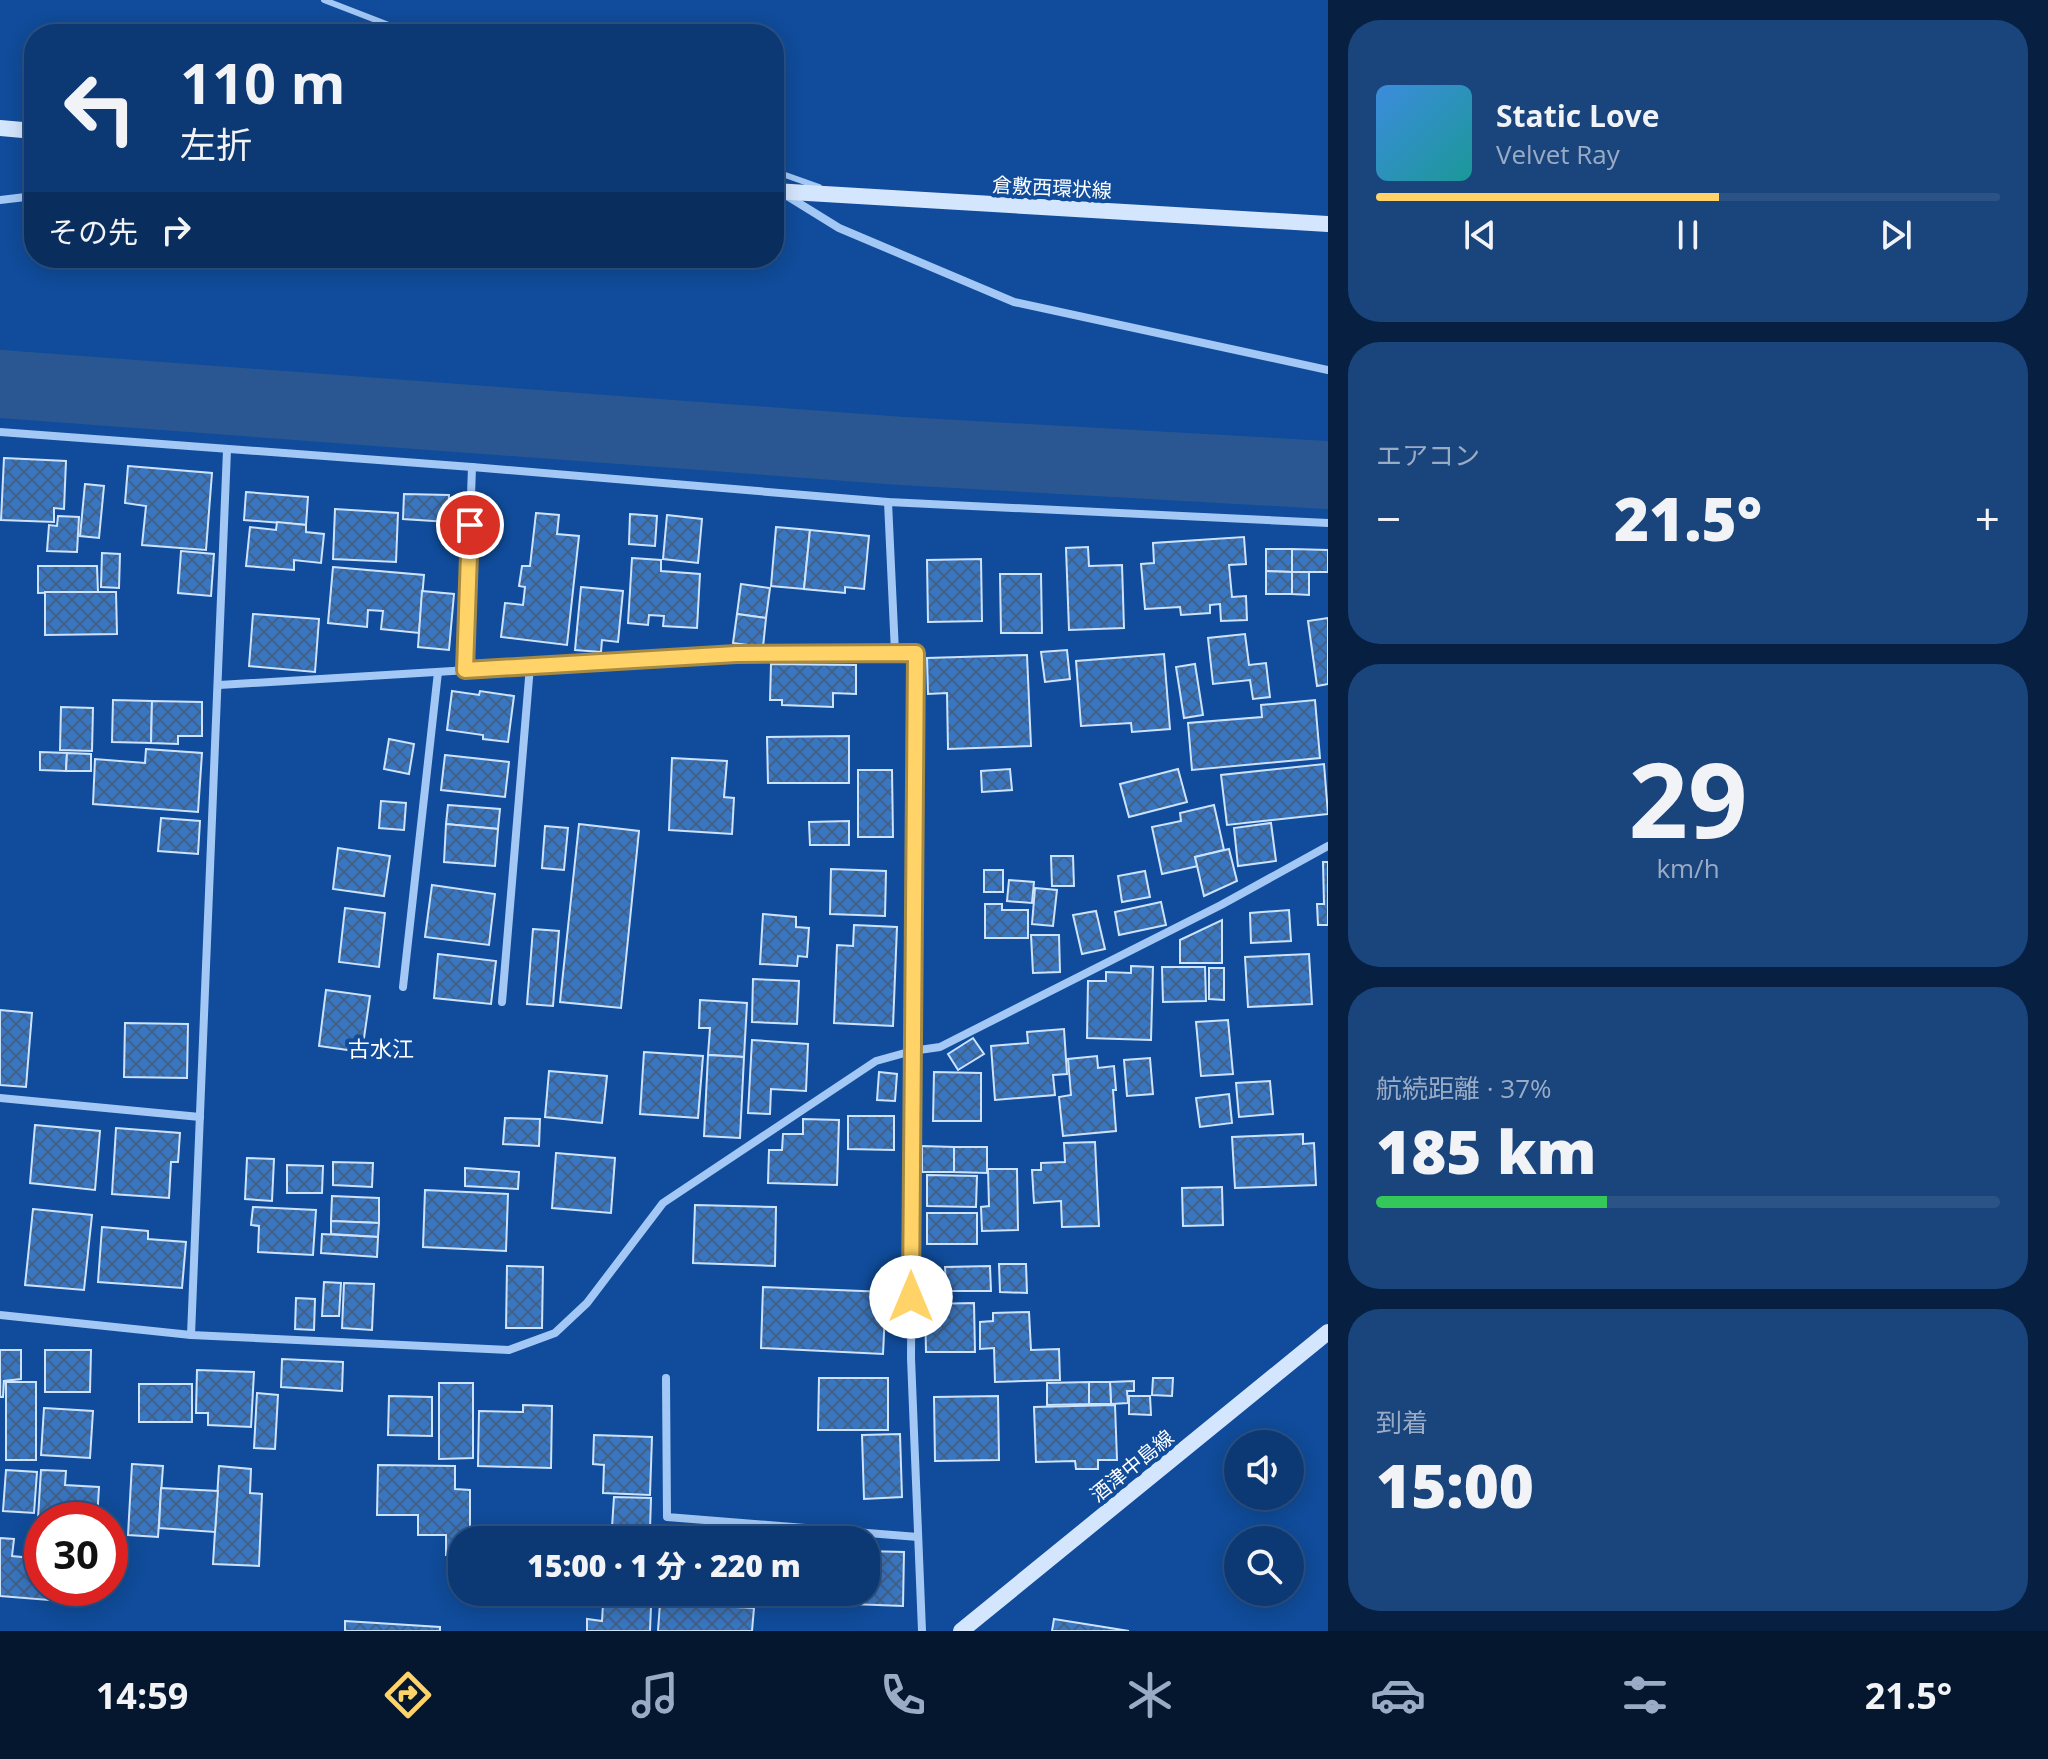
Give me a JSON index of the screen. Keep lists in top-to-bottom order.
{
  "streets": {
    "main road": ["倉敷西環状線", "酒津中島線"]
  },
  "districts": ["古水江"],
  "page": {
    "turn": ["110 m", "左折"],
    "song": ["Static Love", "Velvet Ray"],
    "then": "その先",
    "tile": [
      "エアコン",
      ["29", "km/h"],
      ["航続距離 · 37%", "185 km"],
      ["到着", "15:00"]
    ],
    "heat": ["−", "21.5°", "+"],
    "limit": "30",
    "trip": "15:00 · 1 分 · 220 m",
    "tabs": ["14:59", "21.5°"]
  }
}
